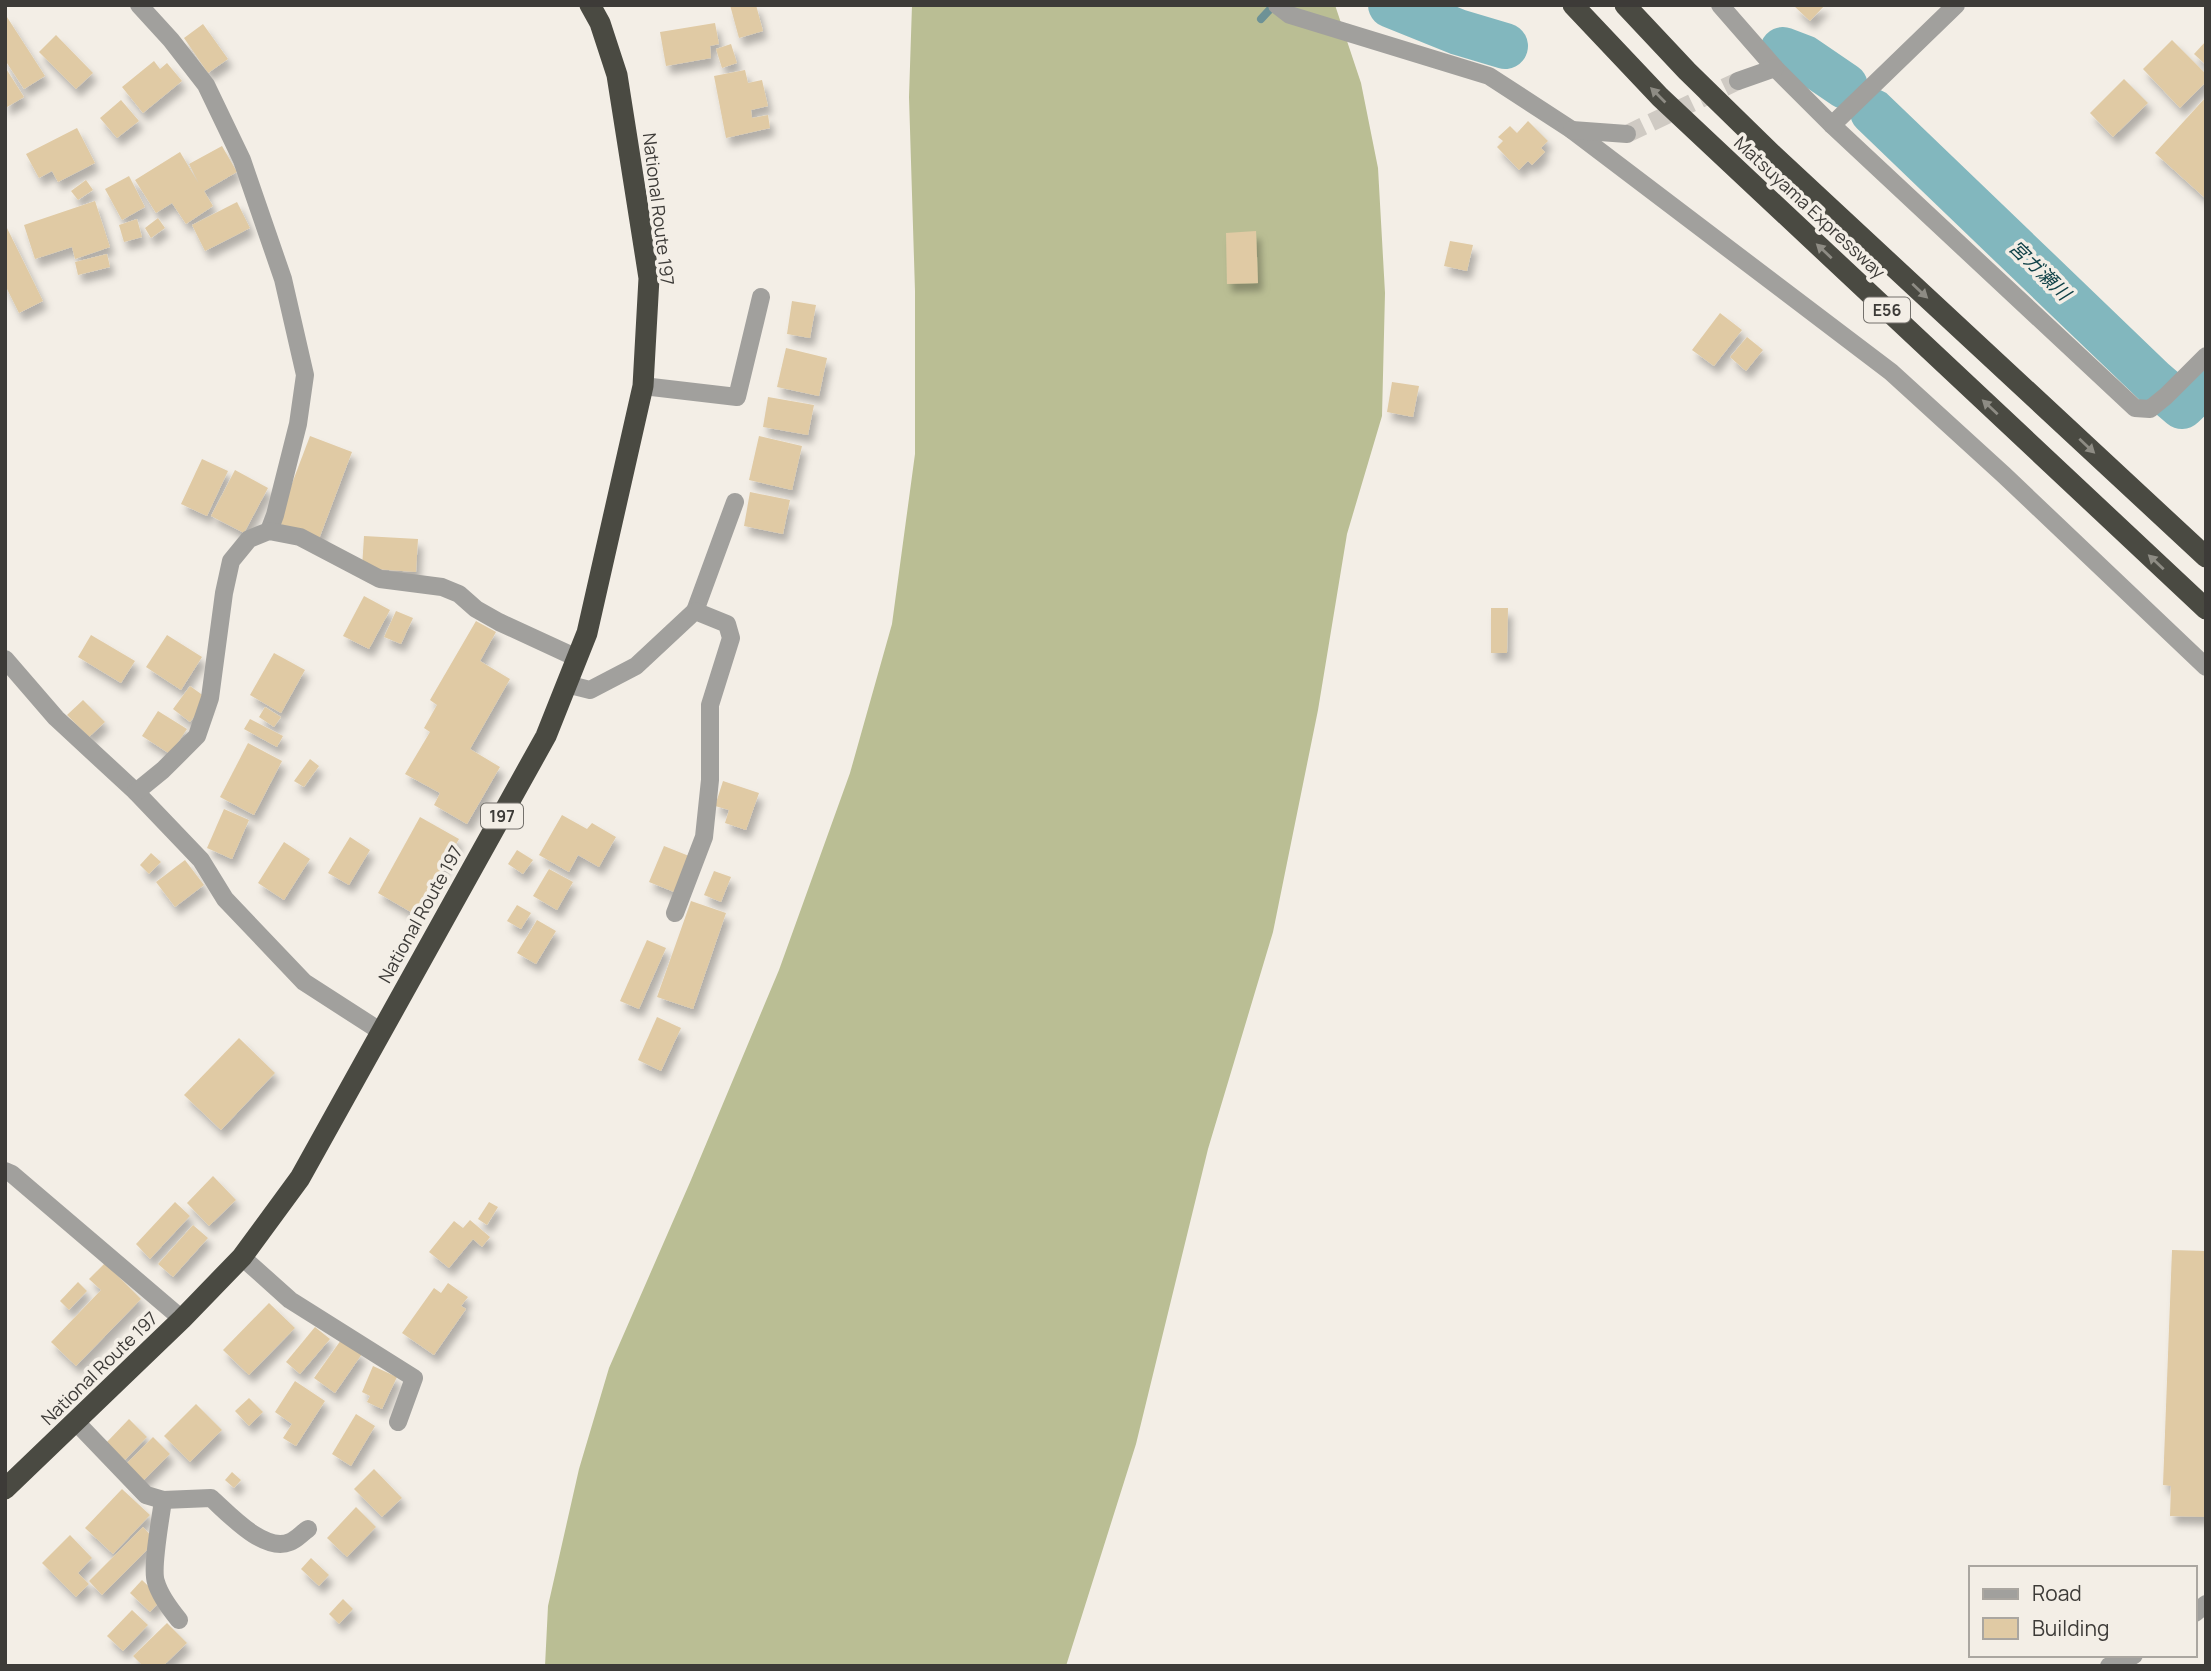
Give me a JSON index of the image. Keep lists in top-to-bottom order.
{
  "streets": {
    "highway": [
      "Matsuyama Expressway",
      "National Route 197",
      "E56",
      "197"
    ]
  },
  "water": ["宮ガ瀬川"],
  "legend": ["Road", "Building"]
}
